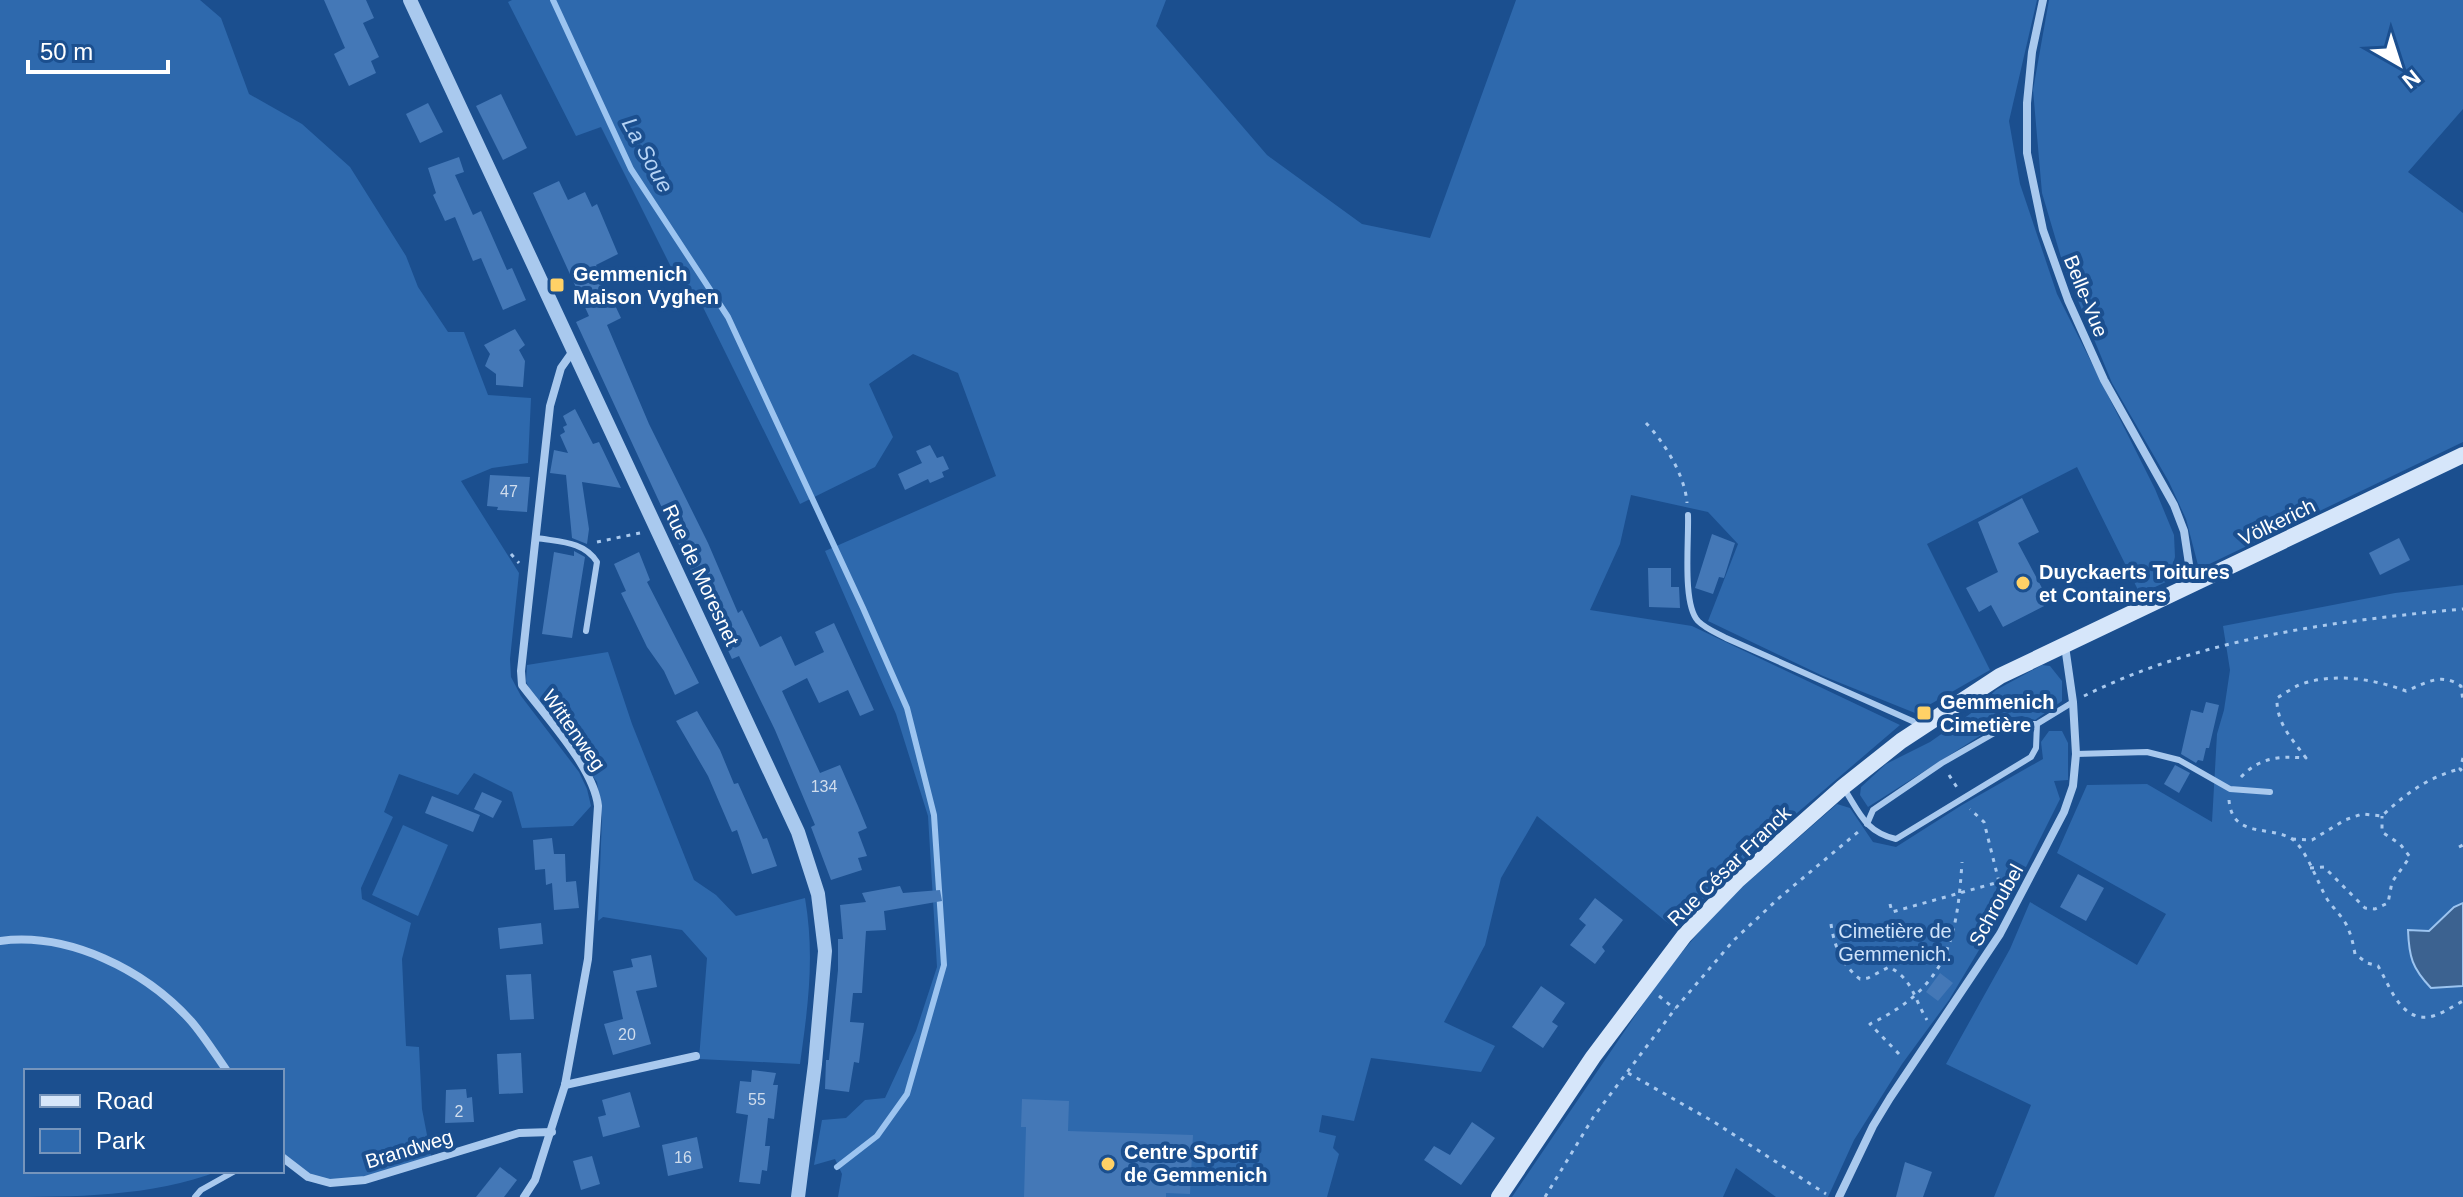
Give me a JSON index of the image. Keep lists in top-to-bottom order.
{
  "streets": {
    "main road": ["Völkerich", "Rue César Franck"],
    "street": [
      "Belle-Vue",
      "Rue de Moresnet",
      "Wittenweg",
      "Schroubel",
      "Brandweg"
    ]
  },
  "crossings": [
    ["Belle-Vue", "Völkerich"],
    ["Völkerich", "Rue César Franck"],
    ["Völkerich", "Schroubel"],
    ["Rue de Moresnet", "Wittenweg"],
    ["Wittenweg", "Brandweg"],
    ["Rue César Franck", "Schroubel"]
  ],
  "water": ["La Soue"],
  "parks": ["Cimetière de Gemmenich."],
  "places": {
    "transit": ["Gemmenich Maison Vyghen", "Gemmenich Cimetière"],
    "other": ["Duyckaerts Toitures et Containers", "Centre Sportif de Gemmenich"]
  },
  "house_numbers": [
    "47",
    "134",
    "20",
    "55",
    "2",
    "16"
  ],
  "legend": ["Road", "Park"],
  "scale_bar": "50 m",
  "north": "bottom right"
}
